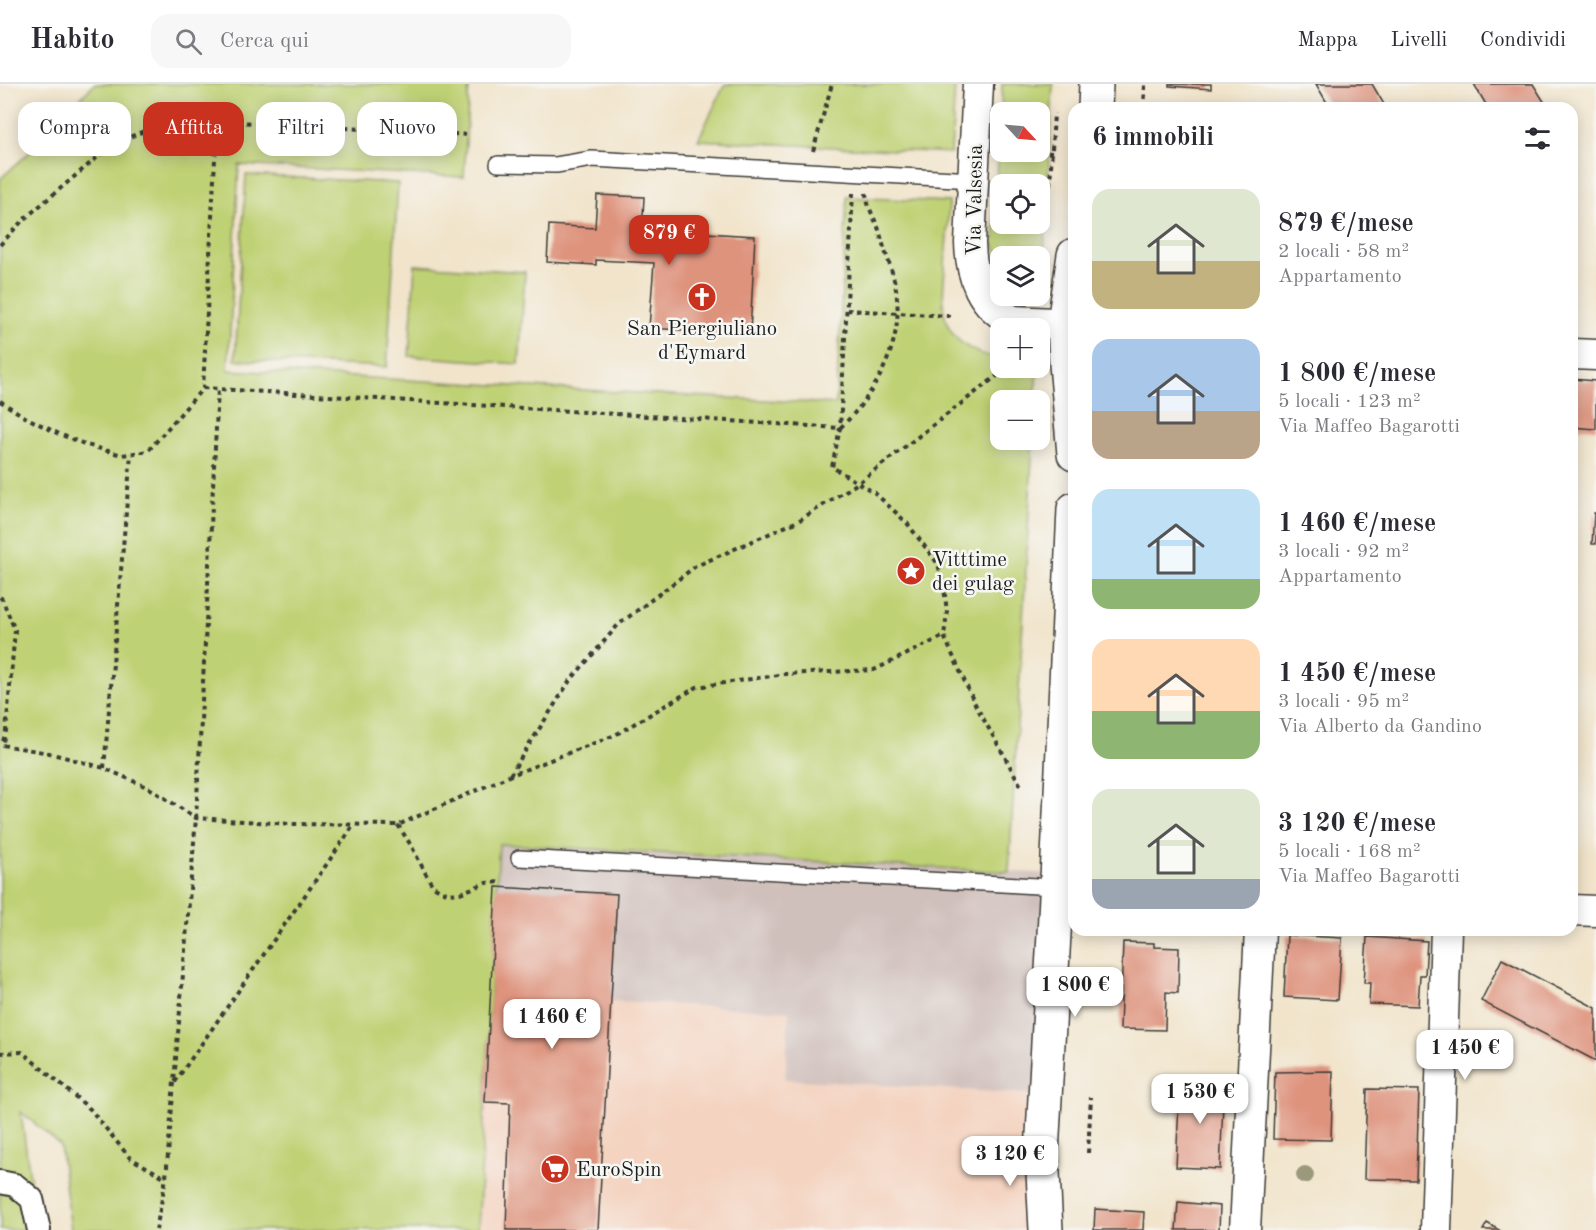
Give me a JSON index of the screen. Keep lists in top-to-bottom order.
{
  "streets": {
    "street": ["Via Valsesia"]
  },
  "places": {
    "church": ["San Piergiuliano d'Eymard"],
    "place": ["Vitttime dei gulag"],
    "supermarket": ["EuroSpin"]
  },
  "north": "bottom right",
  "page": {
    "header": "Habito",
    "search": "Cerca qui",
    "nav": ["Mappa", "Livelli", "Condividi"],
    "map_buttons": ["+", "−"],
    "chip": [
      "Compra",
      "Affitta",
      "Filtri",
      "Nuovo"
    ],
    "heading": "6 immobili",
    "list": [
      {
        "name": "879 €/mese",
        "note": "2 locali · 58 m² · Appartamento"
      },
      {
        "name": "1 800 €/mese",
        "note": "5 locali · 123 m² · Via Maffeo Bagarotti"
      },
      {
        "name": "1 460 €/mese",
        "note": "3 locali · 92 m² · Appartamento"
      },
      {
        "name": "1 450 €/mese",
        "note": "3 locali · 95 m² · Via Alberto da Gandino"
      },
      {
        "name": "3 120 €/mese",
        "note": "5 locali · 168 m² · Via Maffeo Bagarotti"
      }
    ],
    "price": [
      "879 €",
      "1 800 €",
      "1 460 €",
      "1 450 €",
      "1 530 €",
      "3 120 €"
    ]
  }
}
